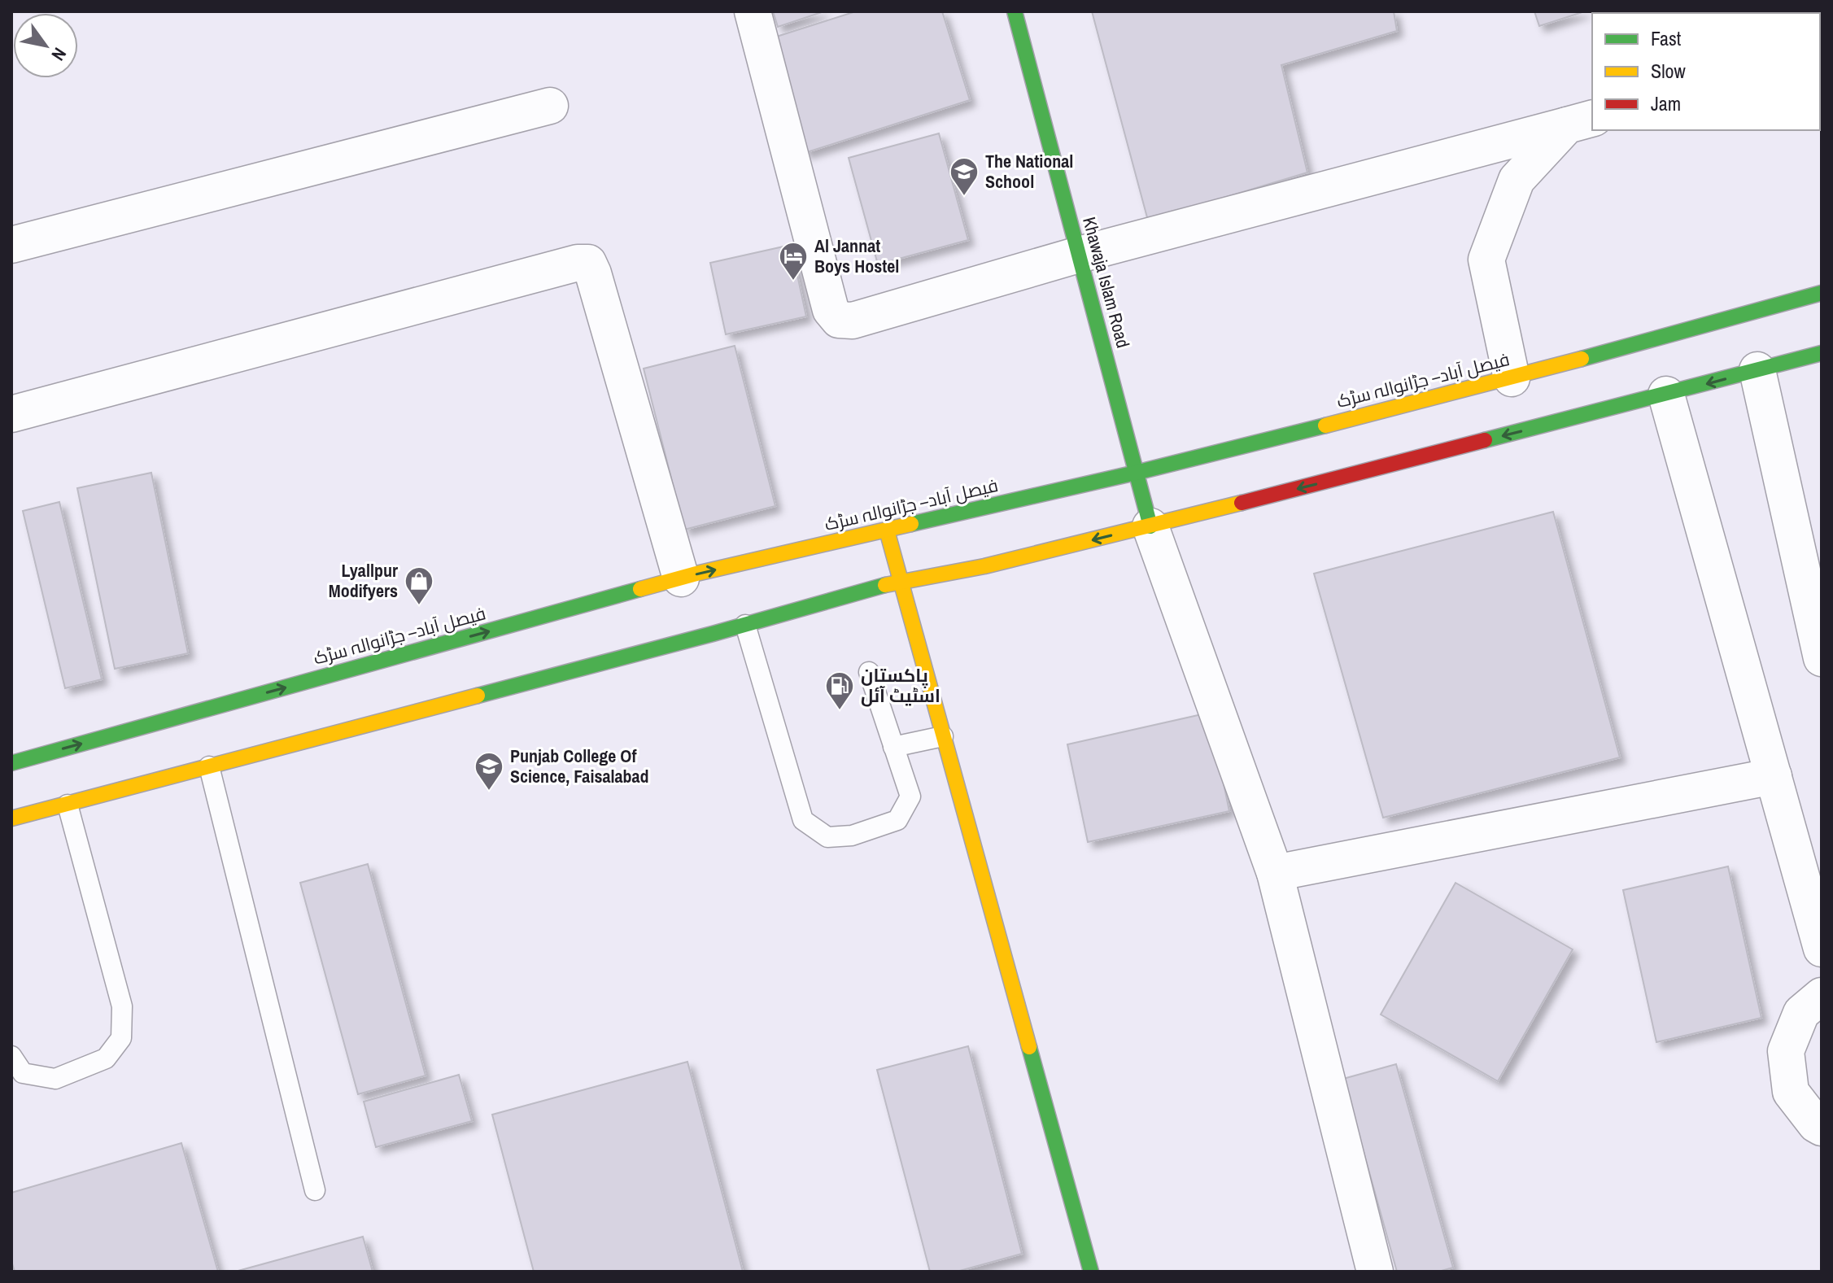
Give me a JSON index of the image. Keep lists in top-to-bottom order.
{
  "streets": {
    "main road": ["Khawaja Islam Road", "فیصل آباد– جڑانوالہ سڑک"]
  },
  "crossings": [
    ["Khawaja Islam Road", "فیصل آباد– جڑانوالہ سڑک"]
  ],
  "places": {
    "school or university": ["The National School", "Punjab College Of Science, Faisalabad"],
    "hotel": ["Al Jannat Boys Hostel"],
    "shop": ["Lyallpur Modifyers"],
    "fuel station": ["پاکستان اسٹیٹ آئل"]
  },
  "legend": ["Fast", "Slow", "Jam"],
  "north": "bottom right"
}
